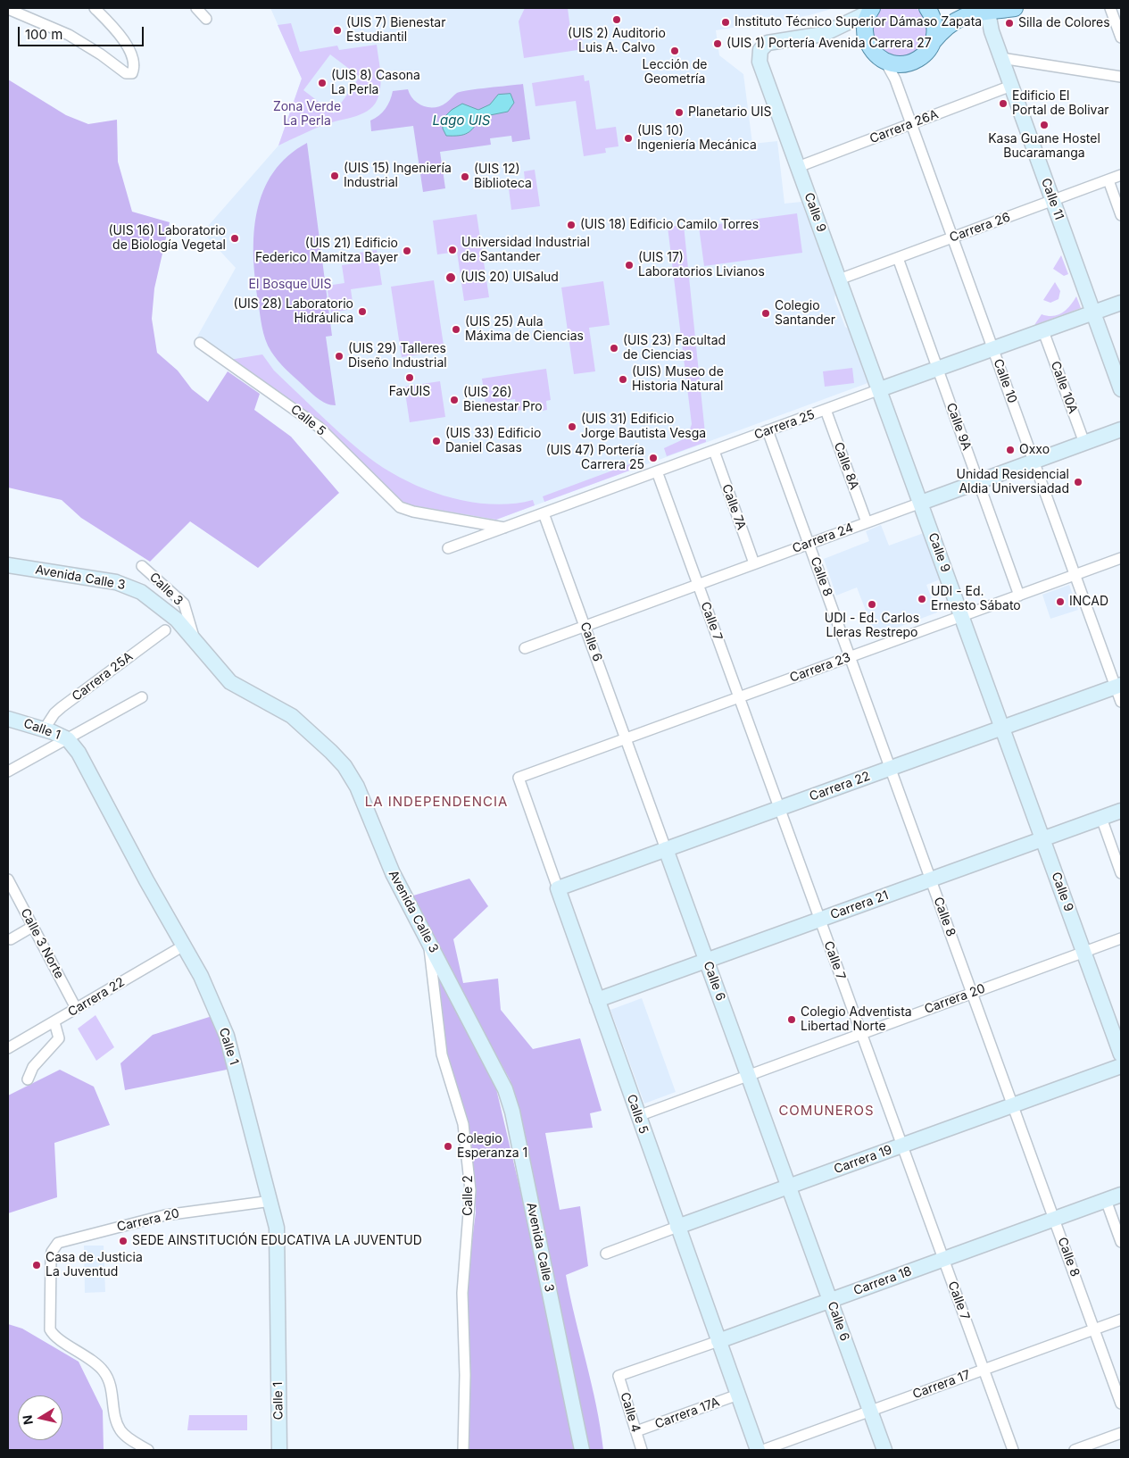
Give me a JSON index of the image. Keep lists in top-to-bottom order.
{
  "streets": {
    "street": [
      "Carrera 26A",
      "Calle 11",
      "Calle 9",
      "Carrera 26",
      "Calle 10",
      "Calle 10A",
      "Calle 5",
      "Carrera 25",
      "Calle 9A",
      "Calle 8A",
      "Calle 7A",
      "Carrera 24",
      "Calle 8",
      "Avenida Calle 3",
      "Calle 3",
      "Calle 7",
      "Calle 6",
      "Carrera 23",
      "Carrera 25A",
      "Calle 1",
      "Carrera 22",
      "Carrera 21",
      "Calle 3 Norte",
      "Carrera 20",
      "Carrera 19",
      "Calle 2",
      "Carrera 18",
      "Carrera 17",
      "Calle 4",
      "Carrera 17A"
    ]
  },
  "crossings": [
    ["Carrera 26A", "Calle 11"],
    ["Carrera 26A", "Calle 9"],
    ["Carrera 26A", "Calle 10"],
    ["Calle 11", "Carrera 26"],
    ["Calle 11", "Carrera 25"],
    ["Calle 9", "Carrera 26"],
    ["Calle 9", "Carrera 25"],
    ["Calle 9", "Carrera 24"],
    ["Calle 9", "Carrera 23"],
    ["Calle 9", "Carrera 22"],
    ["Calle 9", "Carrera 21"],
    ["Calle 9", "Carrera 20"],
    ["Carrera 26", "Calle 10"],
    ["Carrera 26", "Calle 9A"],
    ["Calle 10", "Carrera 25"],
    ["Calle 10", "Carrera 24"],
    ["Calle 10", "Carrera 23"],
    ["Calle 10", "Carrera 22"],
    ["Calle 10A", "Carrera 25"],
    ["Calle 10A", "Carrera 24"],
    ["Calle 5", "Carrera 25"],
    ["Calle 5", "Carrera 23"],
    ["Calle 5", "Carrera 22"],
    ["Calle 5", "Carrera 21"],
    ["Calle 5", "Carrera 20"],
    ["Calle 5", "Carrera 19"],
    ["Calle 5", "Carrera 18"],
    ["Calle 5", "Carrera 17A"],
    ["Carrera 25", "Calle 9A"],
    ["Carrera 25", "Calle 8A"],
    ["Carrera 25", "Calle 7A"],
    ["Carrera 25", "Calle 8"],
    ["Carrera 25", "Calle 7"],
    ["Carrera 25", "Calle 6"],
    ["Calle 9A", "Carrera 24"],
    ["Calle 9A", "Carrera 23"],
    ["Calle 8A", "Carrera 24"],
    ["Calle 7A", "Carrera 24"],
    ["Carrera 24", "Calle 8"],
    ["Carrera 24", "Calle 7"],
    ["Carrera 24", "Calle 6"],
    ["Calle 8", "Carrera 23"],
    ["Calle 8", "Carrera 22"],
    ["Calle 8", "Carrera 21"],
    ["Calle 8", "Carrera 20"],
    ["Calle 8", "Carrera 19"],
    ["Calle 8", "Carrera 18"],
    ["Calle 8", "Carrera 17"],
    ["Avenida Calle 3", "Calle 3"],
    ["Avenida Calle 3", "Calle 2"],
    ["Calle 7", "Carrera 23"],
    ["Calle 7", "Carrera 22"],
    ["Calle 7", "Carrera 21"],
    ["Calle 7", "Carrera 20"],
    ["Calle 7", "Carrera 19"],
    ["Calle 7", "Carrera 18"],
    ["Calle 7", "Carrera 17"],
    ["Calle 6", "Carrera 23"],
    ["Calle 6", "Carrera 22"],
    ["Calle 6", "Carrera 21"],
    ["Calle 6", "Carrera 20"],
    ["Calle 6", "Carrera 19"],
    ["Calle 6", "Carrera 18"],
    ["Calle 6", "Carrera 17"],
    ["Carrera 25A", "Calle 1"],
    ["Calle 1", "Carrera 22"],
    ["Calle 1", "Carrera 20"],
    ["Carrera 22", "Calle 3 Norte"],
    ["Carrera 18", "Calle 4"],
    ["Calle 4", "Carrera 17A"]
  ],
  "districts": ["LA INDEPENDENCIA", "COMUNEROS"],
  "water": ["Lago UIS"],
  "parks": ["Zona Verde La Perla", "El Bosque UIS"],
  "places": [
    "(UIS 2) Auditorio Luis A. Calvo",
    "Instituto Técnico Superior Dámaso Zapata",
    "Silla de Colores",
    "(UIS 7) Bienestar Estudiantil",
    "(UIS 1) Portería Avenida Carrera 27",
    "Lección de Geometría",
    "(UIS 8) Casona La Perla",
    "Edificio El Portal de Bolivar",
    "Planetario UIS",
    "Kasa Guane Hostel Bucaramanga",
    "(UIS 10) Ingeniería Mecánica",
    "(UIS 15) Ingeniería Industrial",
    "(UIS 12) Biblioteca",
    "(UIS 18) Edificio Camilo Torres",
    "(UIS 16) Laboratorio de Biología Vegetal",
    "Universidad Industrial de Santander",
    "(UIS 21) Edificio Federico Mamitza Bayer",
    "(UIS 17) Laboratorios Livianos",
    "(UIS 20) UISalud",
    "(UIS 28) Laboratorio Hidráulica",
    "Colegio Santander",
    "(UIS 25) Aula Máxima de Ciencias",
    "(UIS 23) Facultad de Ciencias",
    "(UIS 29) Talleres Diseño Industrial",
    "FavUIS",
    "(UIS) Museo de Historia Natural",
    "(UIS 26) Bienestar Pro",
    "(UIS 31) Edificio Jorge Bautista Vesga",
    "(UIS 33) Edificio Daniel Casas",
    "Oxxo",
    "(UIS 47) Portería Carrera 25",
    "Unidad Residencial Aldia Universiadad",
    "UDI - Ed. Ernesto Sábato",
    "INCAD",
    "UDI - Ed. Carlos Lleras Restrepo",
    "Colegio Adventista Libertad Norte",
    "Colegio Esperanza 1",
    "SEDE AINSTITUCIÓN EDUCATIVA LA JUVENTUD",
    "Casa de Justicia La Juventud"
  ],
  "scale_bar": "100 m",
  "north": "left"
}
